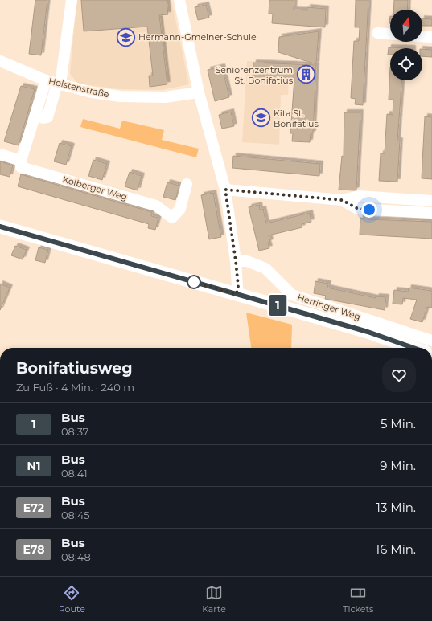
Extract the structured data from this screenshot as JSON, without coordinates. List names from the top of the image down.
{
  "streets": {
    "main road": ["Herringer Weg"],
    "street": ["Holstenstraße", "Kolberger Weg"]
  },
  "places": {
    "school or university": ["Hermann-Gmeiner-Schule", "Kita St. Bonifatius"],
    "building": ["Seniorenzentrum St. Bonifatius"]
  },
  "lines": ["bus line 1"],
  "north": "top",
  "page": {
    "on_map": "1",
    "heading": ["Bonifatiusweg", "Zu Fuß · 4 Min. · 240 m"],
    "list": [
      {
        "mark": "1",
        "name": "Bus",
        "note": "08:37",
        "value": "5 Min."
      },
      {
        "mark": "N1",
        "name": "Bus",
        "note": "08:41",
        "value": "9 Min."
      },
      {
        "mark": "E72",
        "name": "Bus",
        "note": "08:45",
        "value": "13 Min."
      },
      {
        "mark": "E78",
        "name": "Bus",
        "note": "08:48",
        "value": "16 Min."
      }
    ],
    "tabs": ["Route", "Karte", "Tickets"]
  }
}
